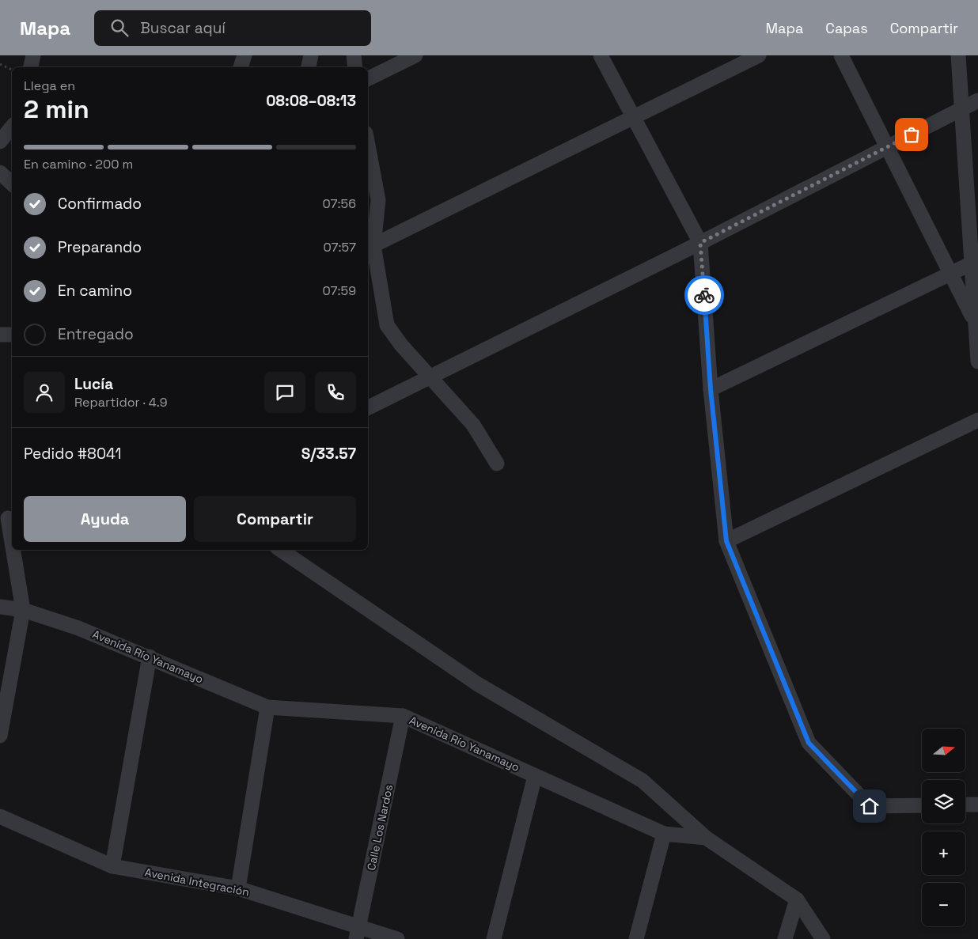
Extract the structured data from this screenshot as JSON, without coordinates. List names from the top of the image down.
{
  "streets": {
    "street": ["Avenida Río Yanamayo", "Calle Los Nardos", "Avenida Integración"]
  },
  "crossings": [
    ["Avenida Río Yanamayo", "Calle Los Nardos"],
    ["Calle Los Nardos", "Avenida Integración"]
  ],
  "north": "right",
  "page": {
    "header": "Mapa",
    "search": "Buscar aquí",
    "nav": ["Mapa", "Capas", "Compartir"],
    "heading": ["2 min", "Llega en", "08:08–08:13"],
    "panel": [
      "Lucía",
      "Repartidor · 4.9",
      "Pedido #8041",
      "S/33.57"
    ],
    "bar": "En camino · 200 m",
    "list": [
      ["Confirmado", "07:56"],
      ["Preparando", "07:57"],
      ["En camino", "07:59"],
      "Entregado"
    ],
    "buttons": ["Ayuda", "Compartir"],
    "map_buttons": ["+", "−"]
  }
}
